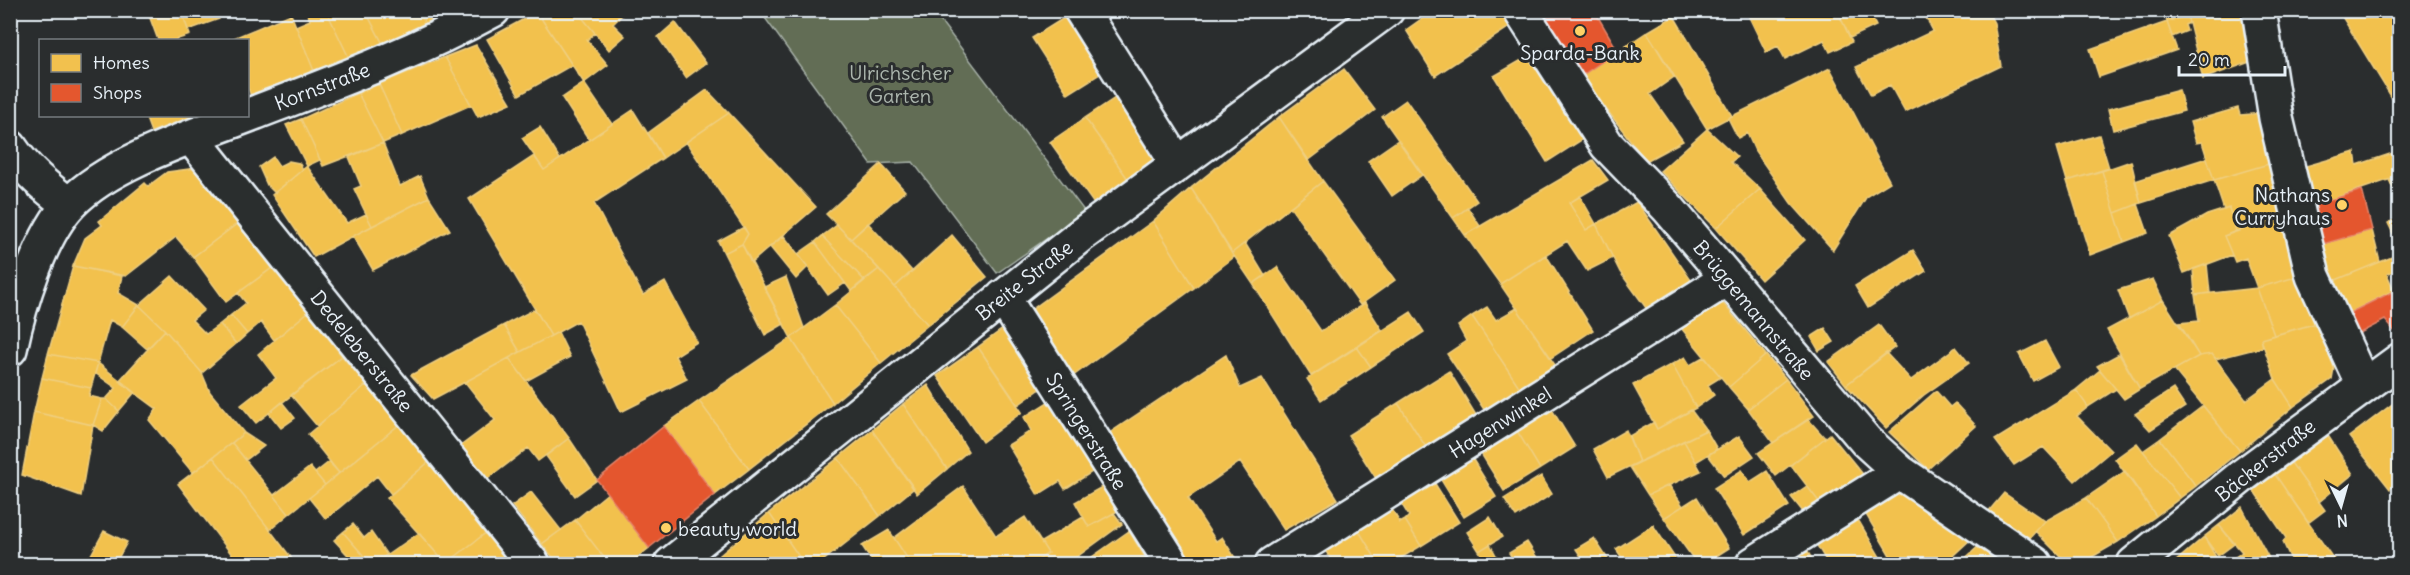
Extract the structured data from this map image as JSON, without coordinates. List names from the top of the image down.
{
  "streets": {
    "street": [
      "Kornstraße",
      "Breite Straße",
      "Brüggemannstraße",
      "Dedeleberstraße",
      "Hagenwinkel",
      "Springerstraße",
      "Bäckerstraße"
    ]
  },
  "crossings": [
    ["Kornstraße", "Dedeleberstraße"],
    ["Breite Straße", "Springerstraße"],
    ["Brüggemannstraße", "Hagenwinkel"]
  ],
  "parks": ["Ulrichscher Garten"],
  "places": ["Sparda-Bank", "Nathans Curryhaus", "beauty world"],
  "legend": ["Homes", "Shops"],
  "scale_bar": "20 m",
  "north": "bottom"
}
